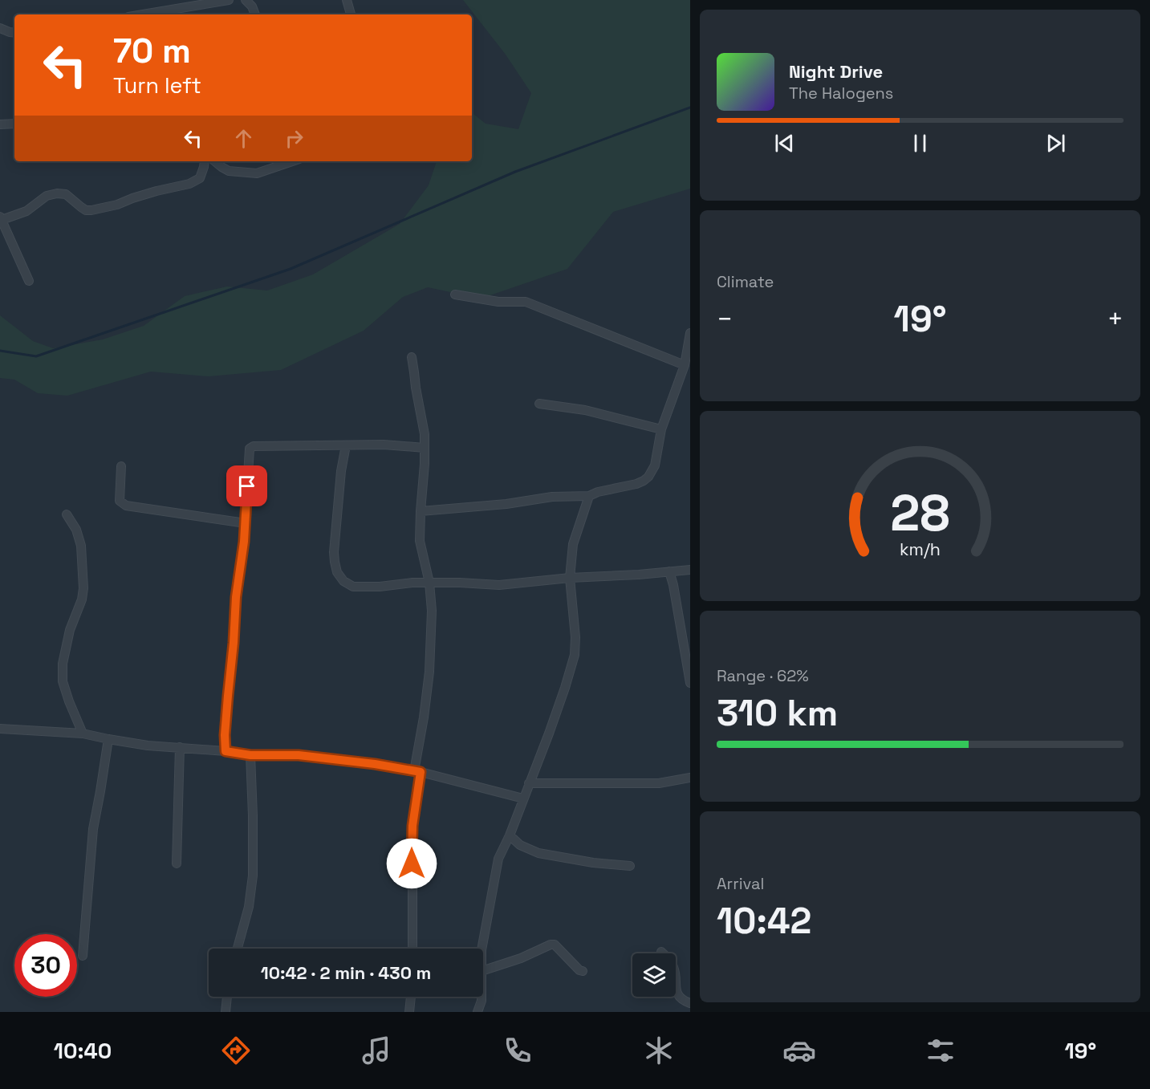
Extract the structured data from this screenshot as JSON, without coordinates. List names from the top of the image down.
{
  "page": {
    "turn": ["70 m", "Turn left"],
    "song": ["Night Drive", "The Halogens"],
    "tile": [
      "Climate",
      ["Range · 62%", "310 km"],
      ["Arrival", "10:42"]
    ],
    "heat": ["−", "19°", "+"],
    "limit": "30",
    "trip": "10:42 · 2 min · 430 m",
    "tabs": ["10:40", "19°"],
    "gauge": ["28", "km/h"]
  }
}
